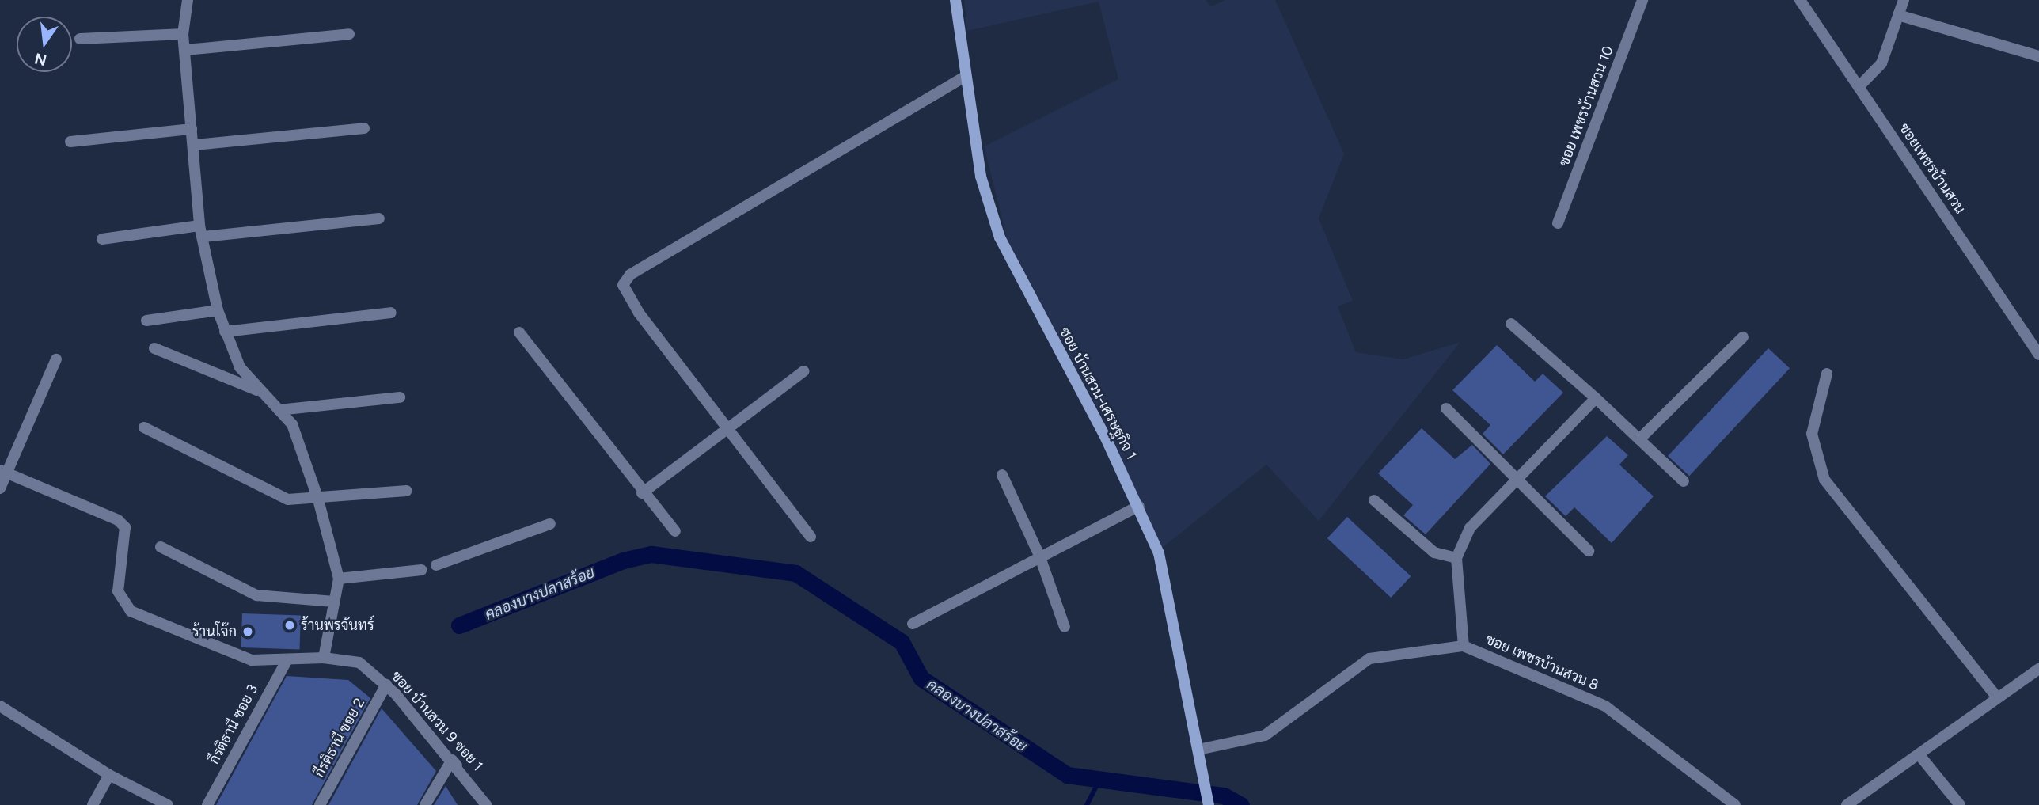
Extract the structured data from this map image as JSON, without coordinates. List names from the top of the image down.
{
  "streets": {
    "street": [
      "ซอย เพชรบ้านสวน 10",
      "ซอยเพชรบ้านสวน",
      "ซอย บ้านสวน-เศรษฐกิจ 1",
      "ซอย เพชรบ้านสวน 8",
      "ซอย บ้านสวน 9 ซอย 1",
      "กีรติธานี ซอย 3",
      "กีรติธานี ซอย 2"
    ]
  },
  "crossings": [
    ["ซอย บ้านสวน-เศรษฐกิจ 1", "ซอย เพชรบ้านสวน 8"],
    ["ซอย บ้านสวน 9 ซอย 1", "กีรติธานี ซอย 3"],
    ["ซอย บ้านสวน 9 ซอย 1", "กีรติธานี ซอย 2"]
  ],
  "water": ["คลองบางปลาสร้อย"],
  "places": ["ร้านพรจันทร์", "ร้านโจ๊ก"],
  "north": "bottom"
}
